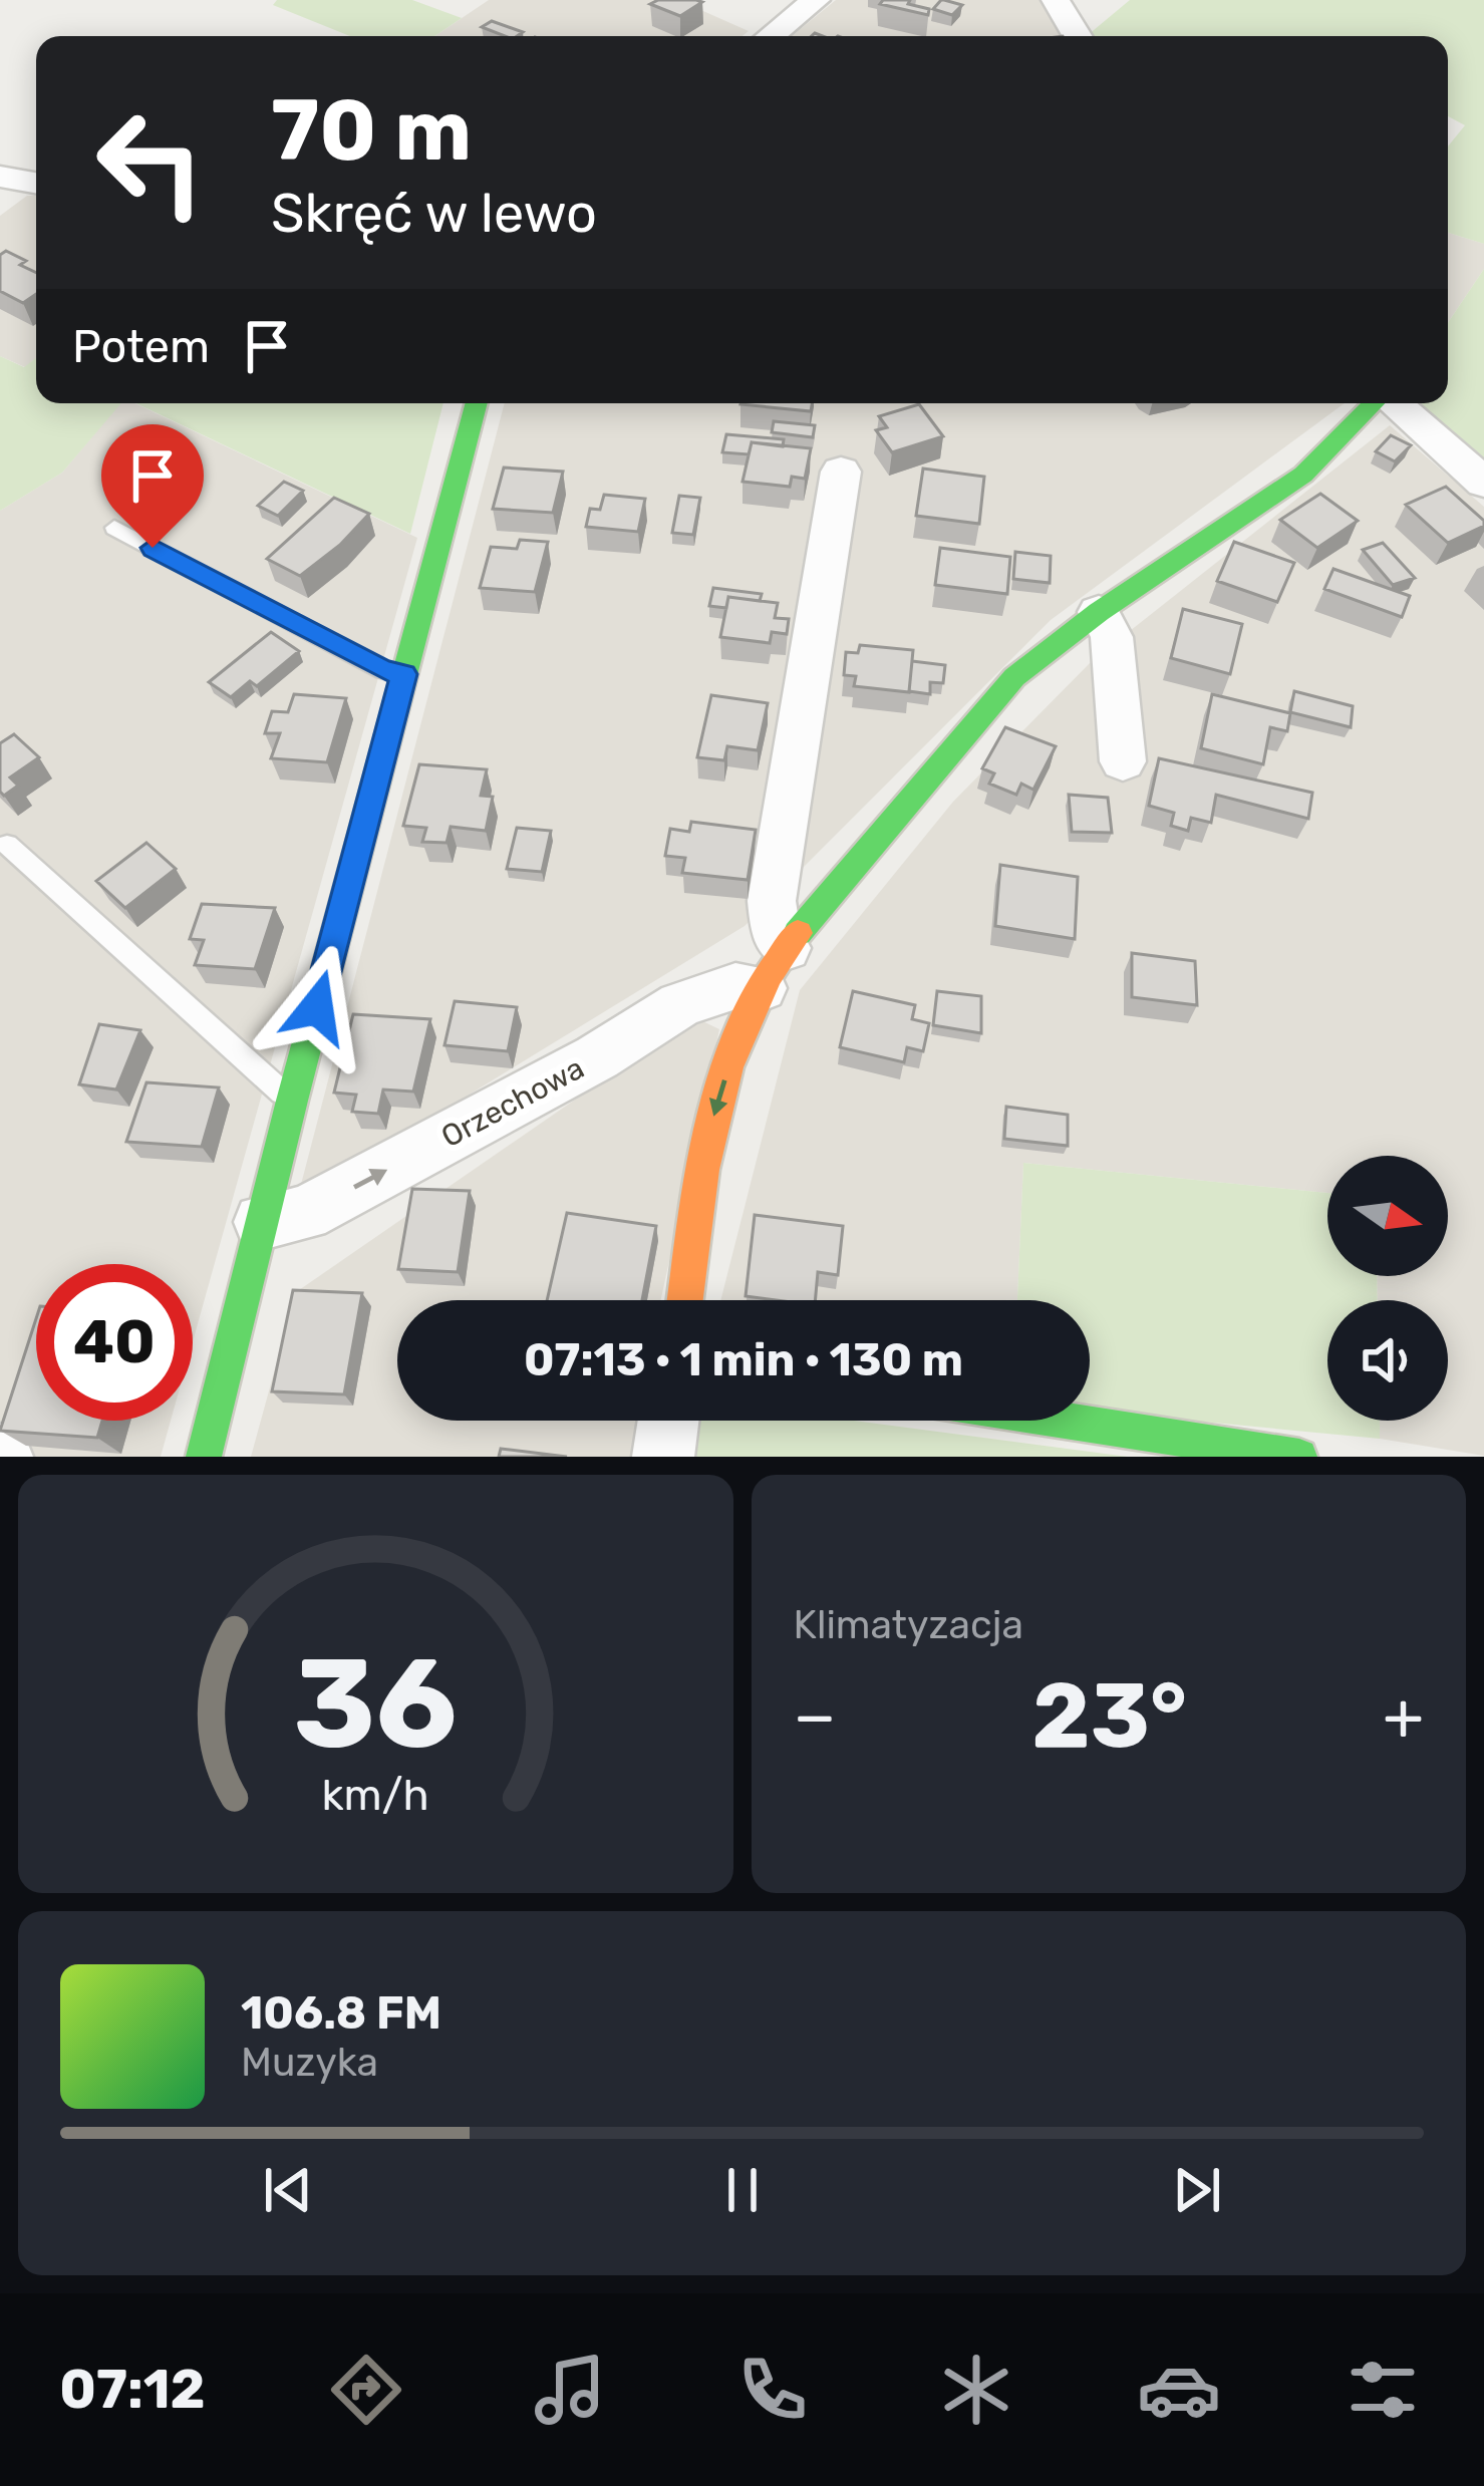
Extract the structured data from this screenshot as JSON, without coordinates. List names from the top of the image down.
{
  "streets": {
    "street": ["Orzechowa"]
  },
  "one_way": ["Orzechowa"],
  "north": "right",
  "page": {
    "turn": ["70 m", "Skręć w lewo"],
    "then": "Potem",
    "limit": "40",
    "trip": "07:13 · 1 min · 130 m",
    "tile": "Klimatyzacja",
    "heat": ["−", "23°", "+"],
    "song": ["106.8 FM", "Muzyka"],
    "tabs": "07:12",
    "gauge": ["36", "km/h"]
  }
}
